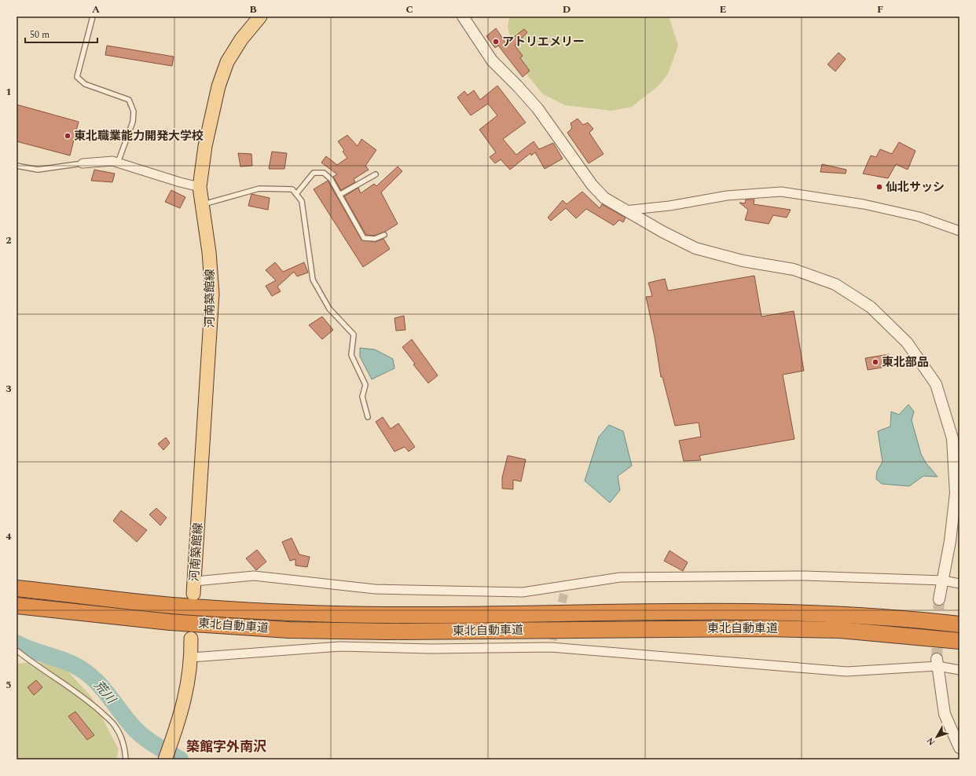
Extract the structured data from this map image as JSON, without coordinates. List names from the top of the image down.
{
  "streets": {
    "highway": ["東北自動車道"],
    "main road": ["河南築館線"]
  },
  "districts": ["築館字外南沢"],
  "water": ["荒川"],
  "places": [
    "アトリエメリー",
    "東北職業能力開発大学校",
    "仙北サッシ",
    "東北部品"
  ],
  "scale_bar": "50 m",
  "north": "bottom left",
  "grid": {
    "columns": [
      "A",
      "B",
      "C",
      "D",
      "E",
      "F"
    ],
    "rows": [
      "1",
      "2",
      "3",
      "4",
      "5"
    ]
  }
}
